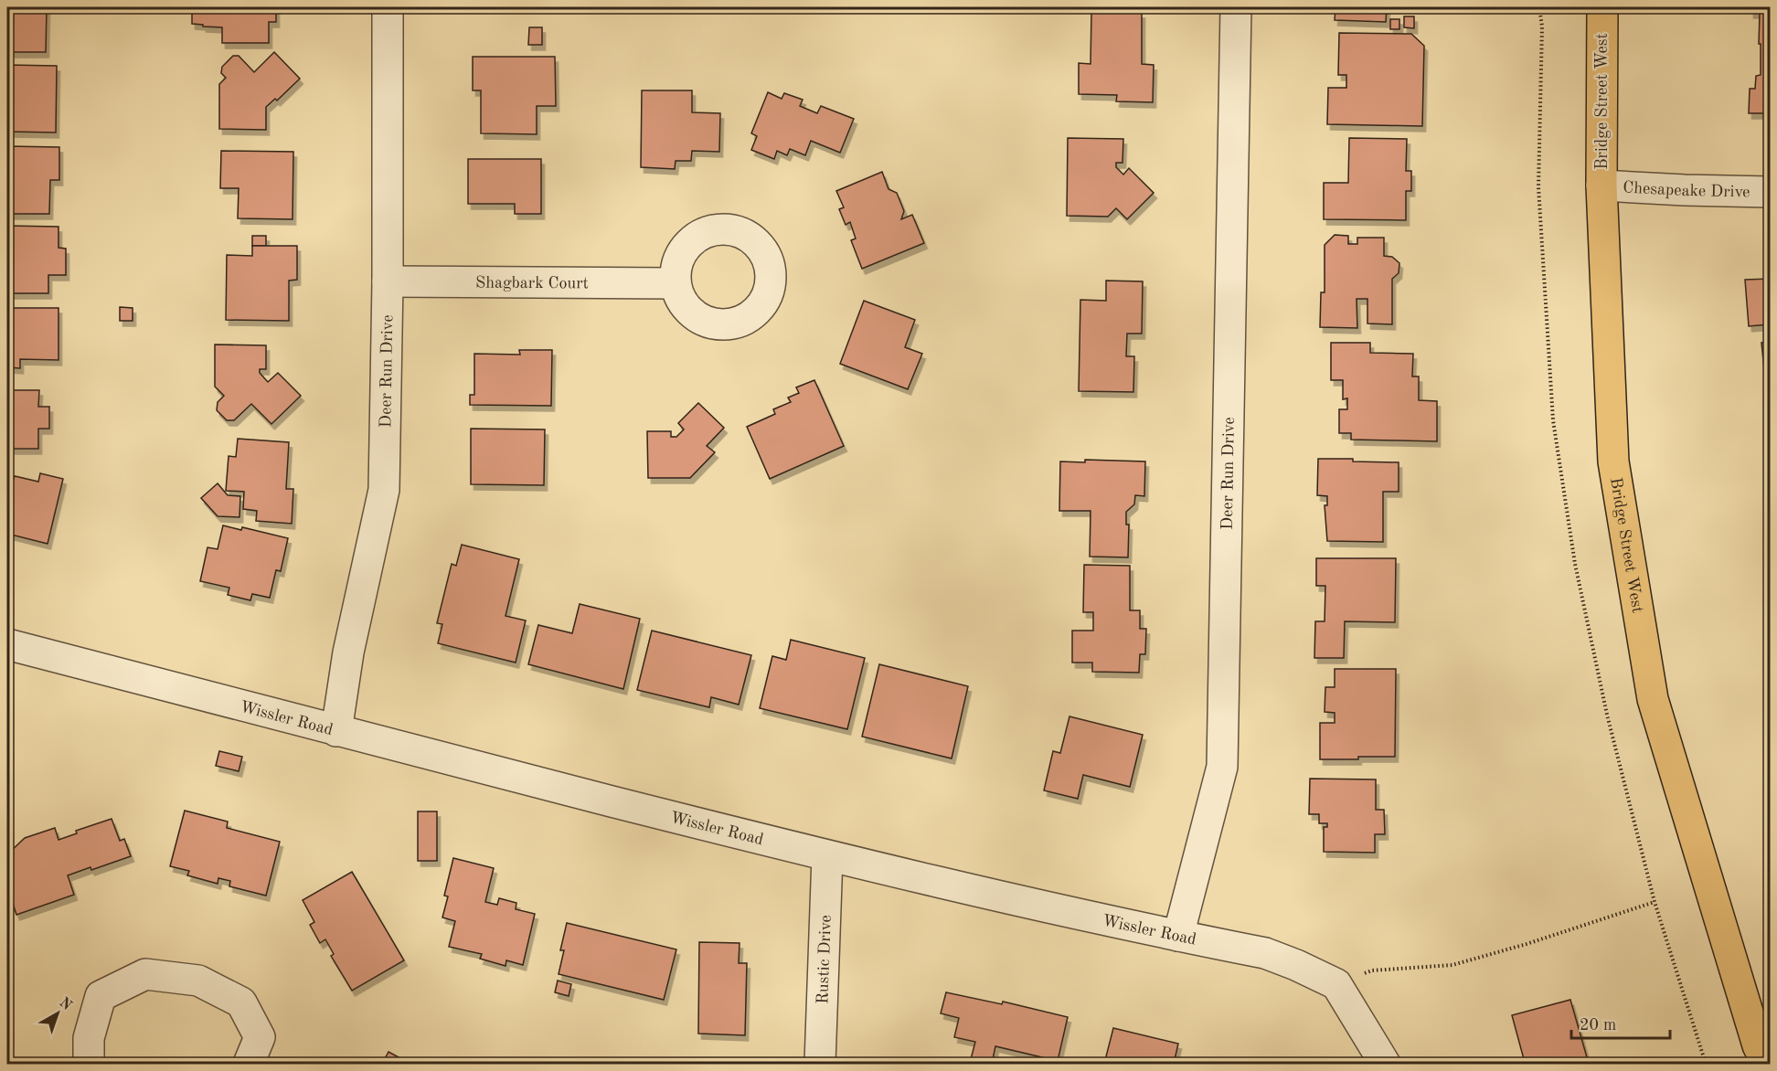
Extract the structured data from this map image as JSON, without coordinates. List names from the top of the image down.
{
  "streets": {
    "main road": ["Bridge Street West"],
    "street": [
      "Chesapeake Drive",
      "Shagbark Court",
      "Deer Run Drive",
      "Wissler Road",
      "Rustic Drive"
    ]
  },
  "crossings": [
    ["Bridge Street West", "Chesapeake Drive"],
    ["Shagbark Court", "Deer Run Drive"],
    ["Deer Run Drive", "Wissler Road"],
    ["Wissler Road", "Rustic Drive"]
  ],
  "scale_bar": "20 m",
  "north": "top right"
}
